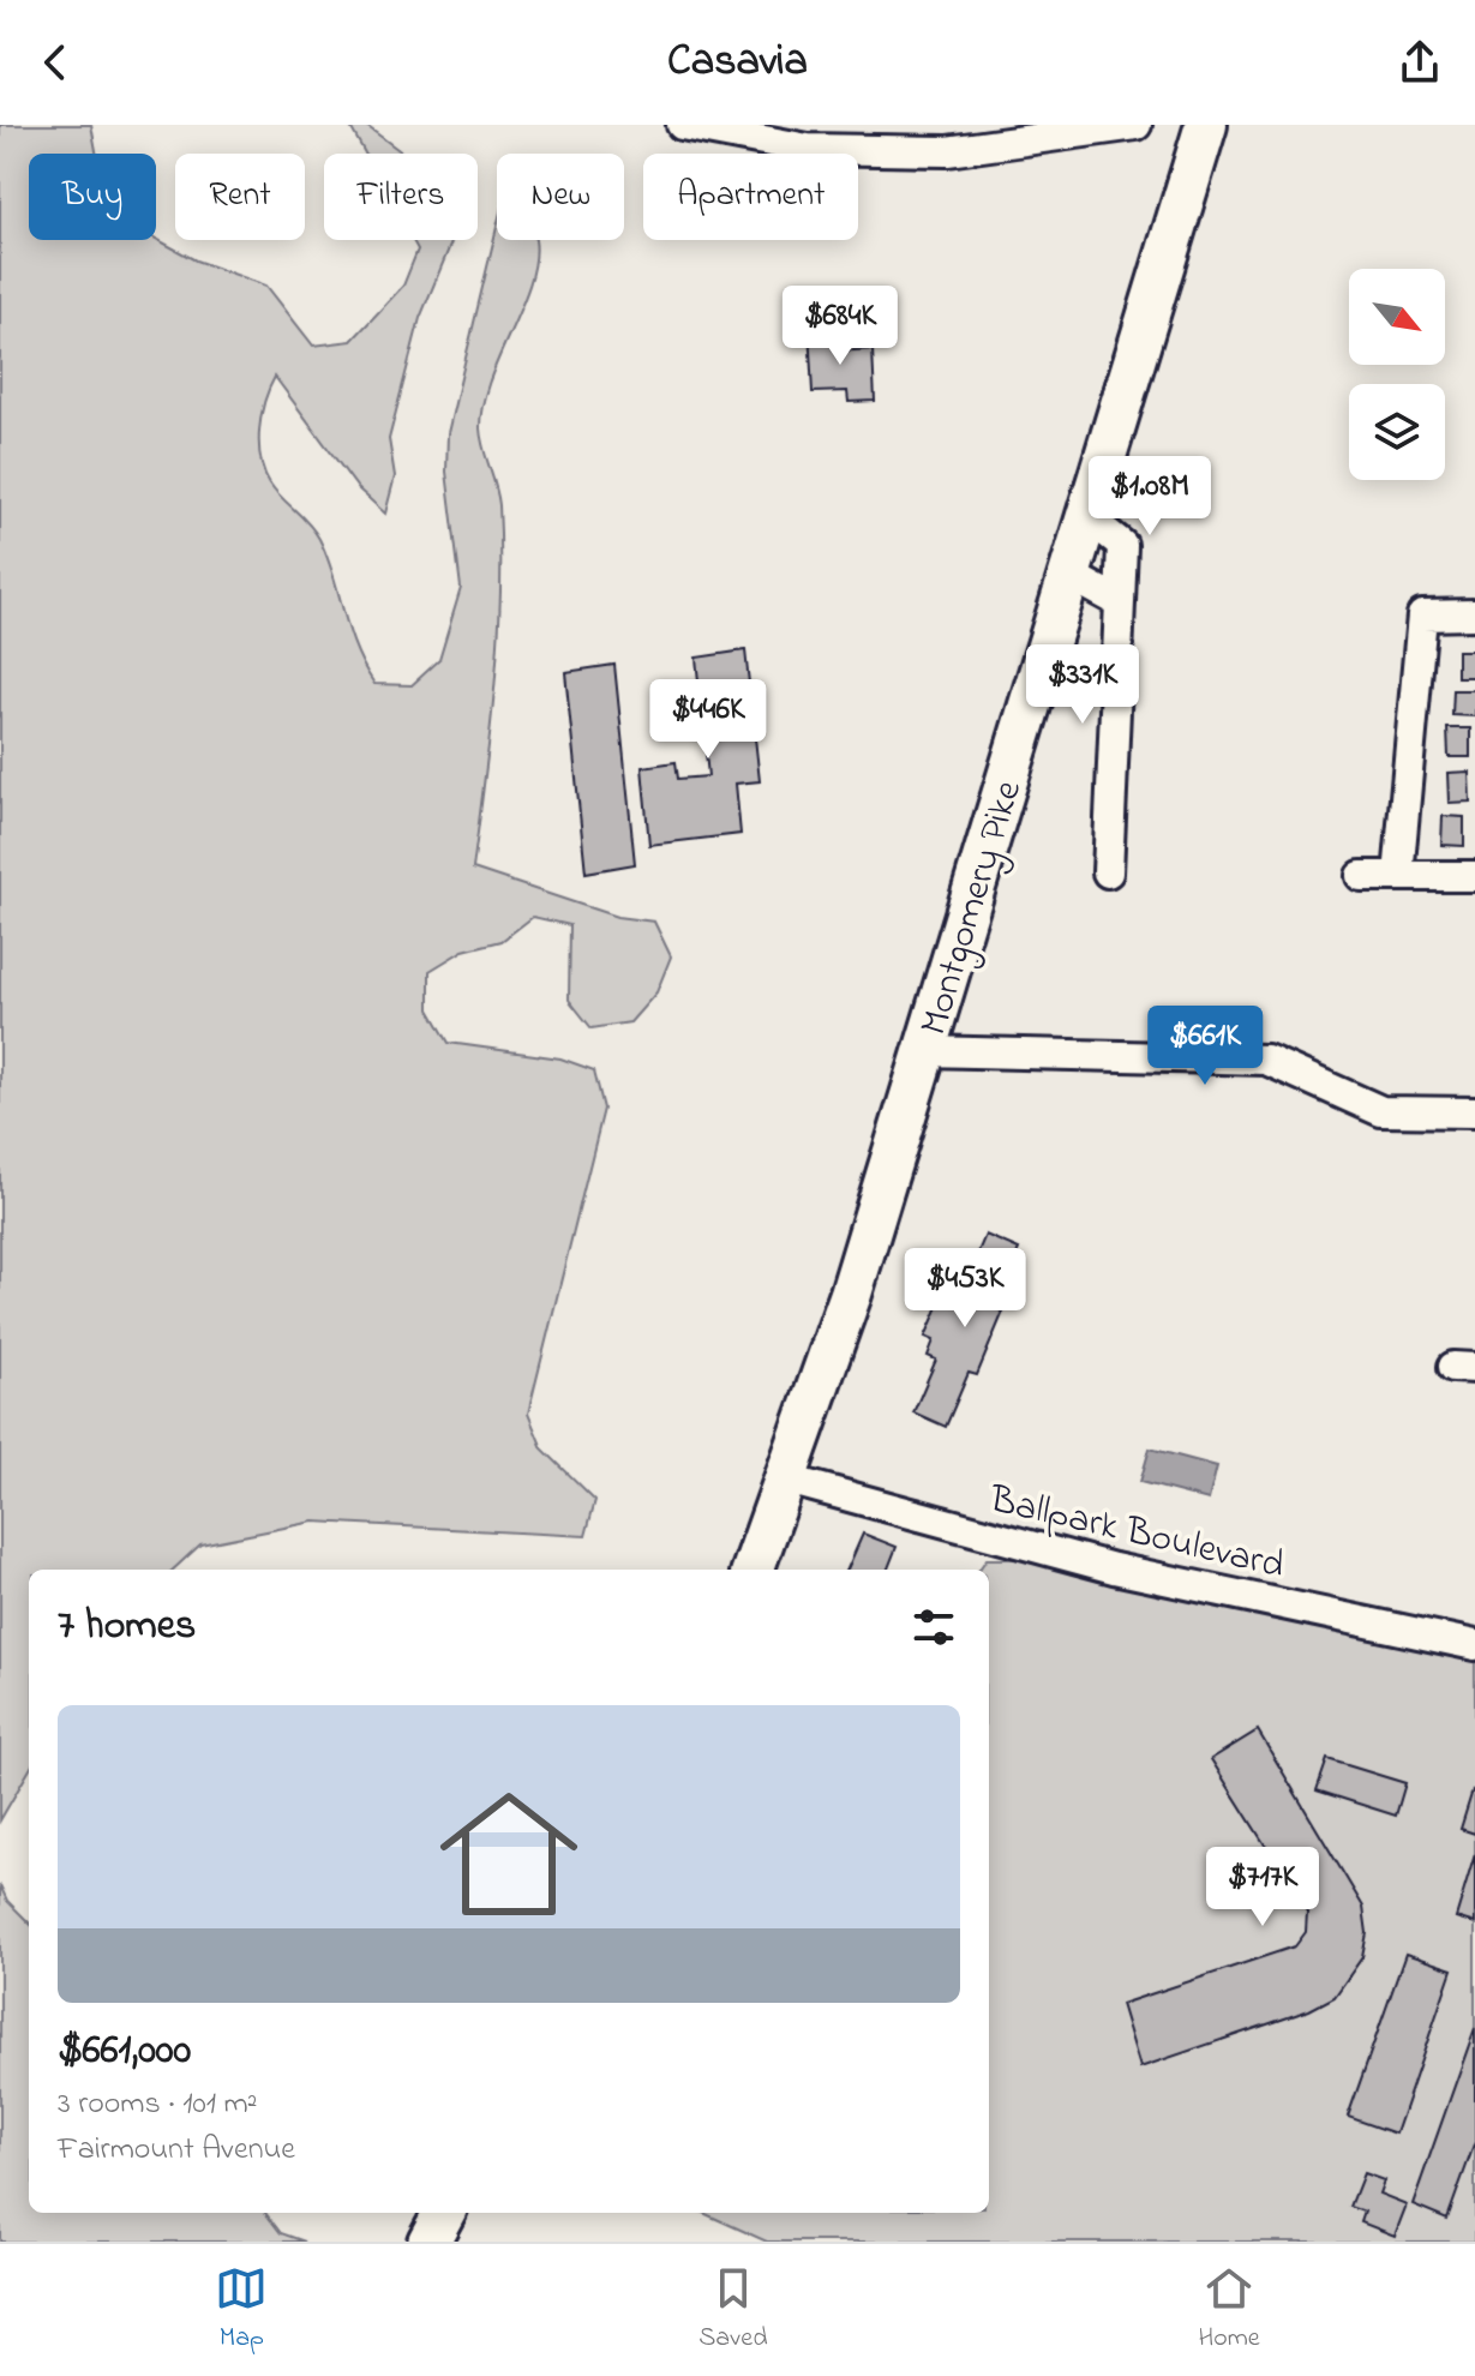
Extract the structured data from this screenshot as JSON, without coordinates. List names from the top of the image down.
{
  "streets": {
    "highway": ["Montgomery Pike"],
    "street": ["Ballpark Boulevard"]
  },
  "crossings": [
    ["Montgomery Pike", "Ballpark Boulevard"]
  ],
  "north": "bottom right",
  "page": {
    "header": "Casavia",
    "chip": [
      "Buy",
      "Rent",
      "Filters",
      "New",
      "Apartment"
    ],
    "price": [
      "$684K",
      "$1.08M",
      "$331K",
      "$446K",
      "$661K",
      "$453K",
      "$717K"
    ],
    "heading": "7 homes",
    "list": [
      {
        "name": "$661,000",
        "note": "3 rooms · 101 m² · Fairmount Avenue"
      }
    ],
    "tabs": ["Map", "Saved", "Home"]
  }
}
